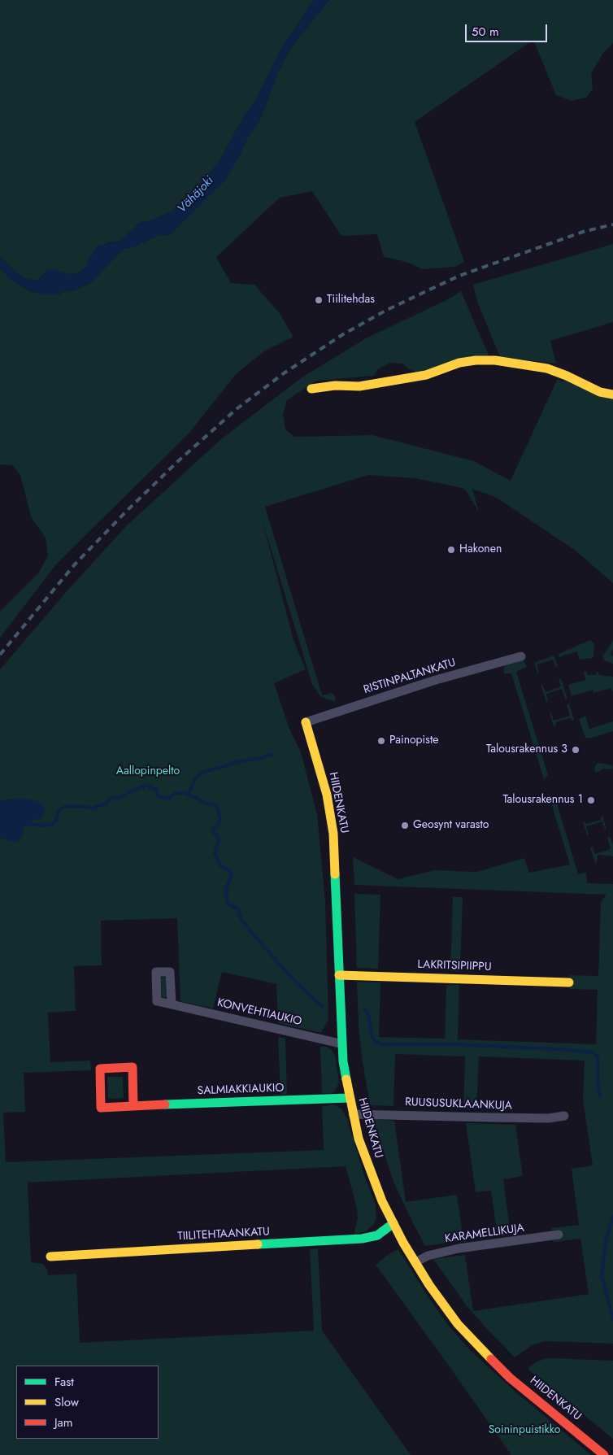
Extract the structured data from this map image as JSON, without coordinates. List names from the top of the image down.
{
  "streets": {
    "street": [
      "RISTINPALTANKATU",
      "HIIDENKATU",
      "LAKRITSIPIIPPU",
      "KONVEHTIAUKIO",
      "SALMIAKKIAUKIO",
      "RUUSUSUKLAANKUJA",
      "KARAMELLIKUJA",
      "TIILITEHTAANKATU"
    ]
  },
  "crossings": [
    ["RISTINPALTANKATU", "HIIDENKATU"],
    ["HIIDENKATU", "LAKRITSIPIIPPU"],
    ["HIIDENKATU", "KONVEHTIAUKIO"],
    ["HIIDENKATU", "SALMIAKKIAUKIO"],
    ["HIIDENKATU", "RUUSUSUKLAANKUJA"],
    ["HIIDENKATU", "KARAMELLIKUJA"],
    ["HIIDENKATU", "TIILITEHTAANKATU"]
  ],
  "water": ["Vähäjoki"],
  "parks": ["Aallopinpelto", "Soininpuistikko"],
  "places": [
    "Tiilitehdas",
    "Hakonen",
    "Painopiste",
    "Talousrakennus 3",
    "Talousrakennus 1",
    "Geosynt varasto"
  ],
  "legend": ["Fast", "Slow", "Jam"],
  "scale_bar": "50 m"
}
